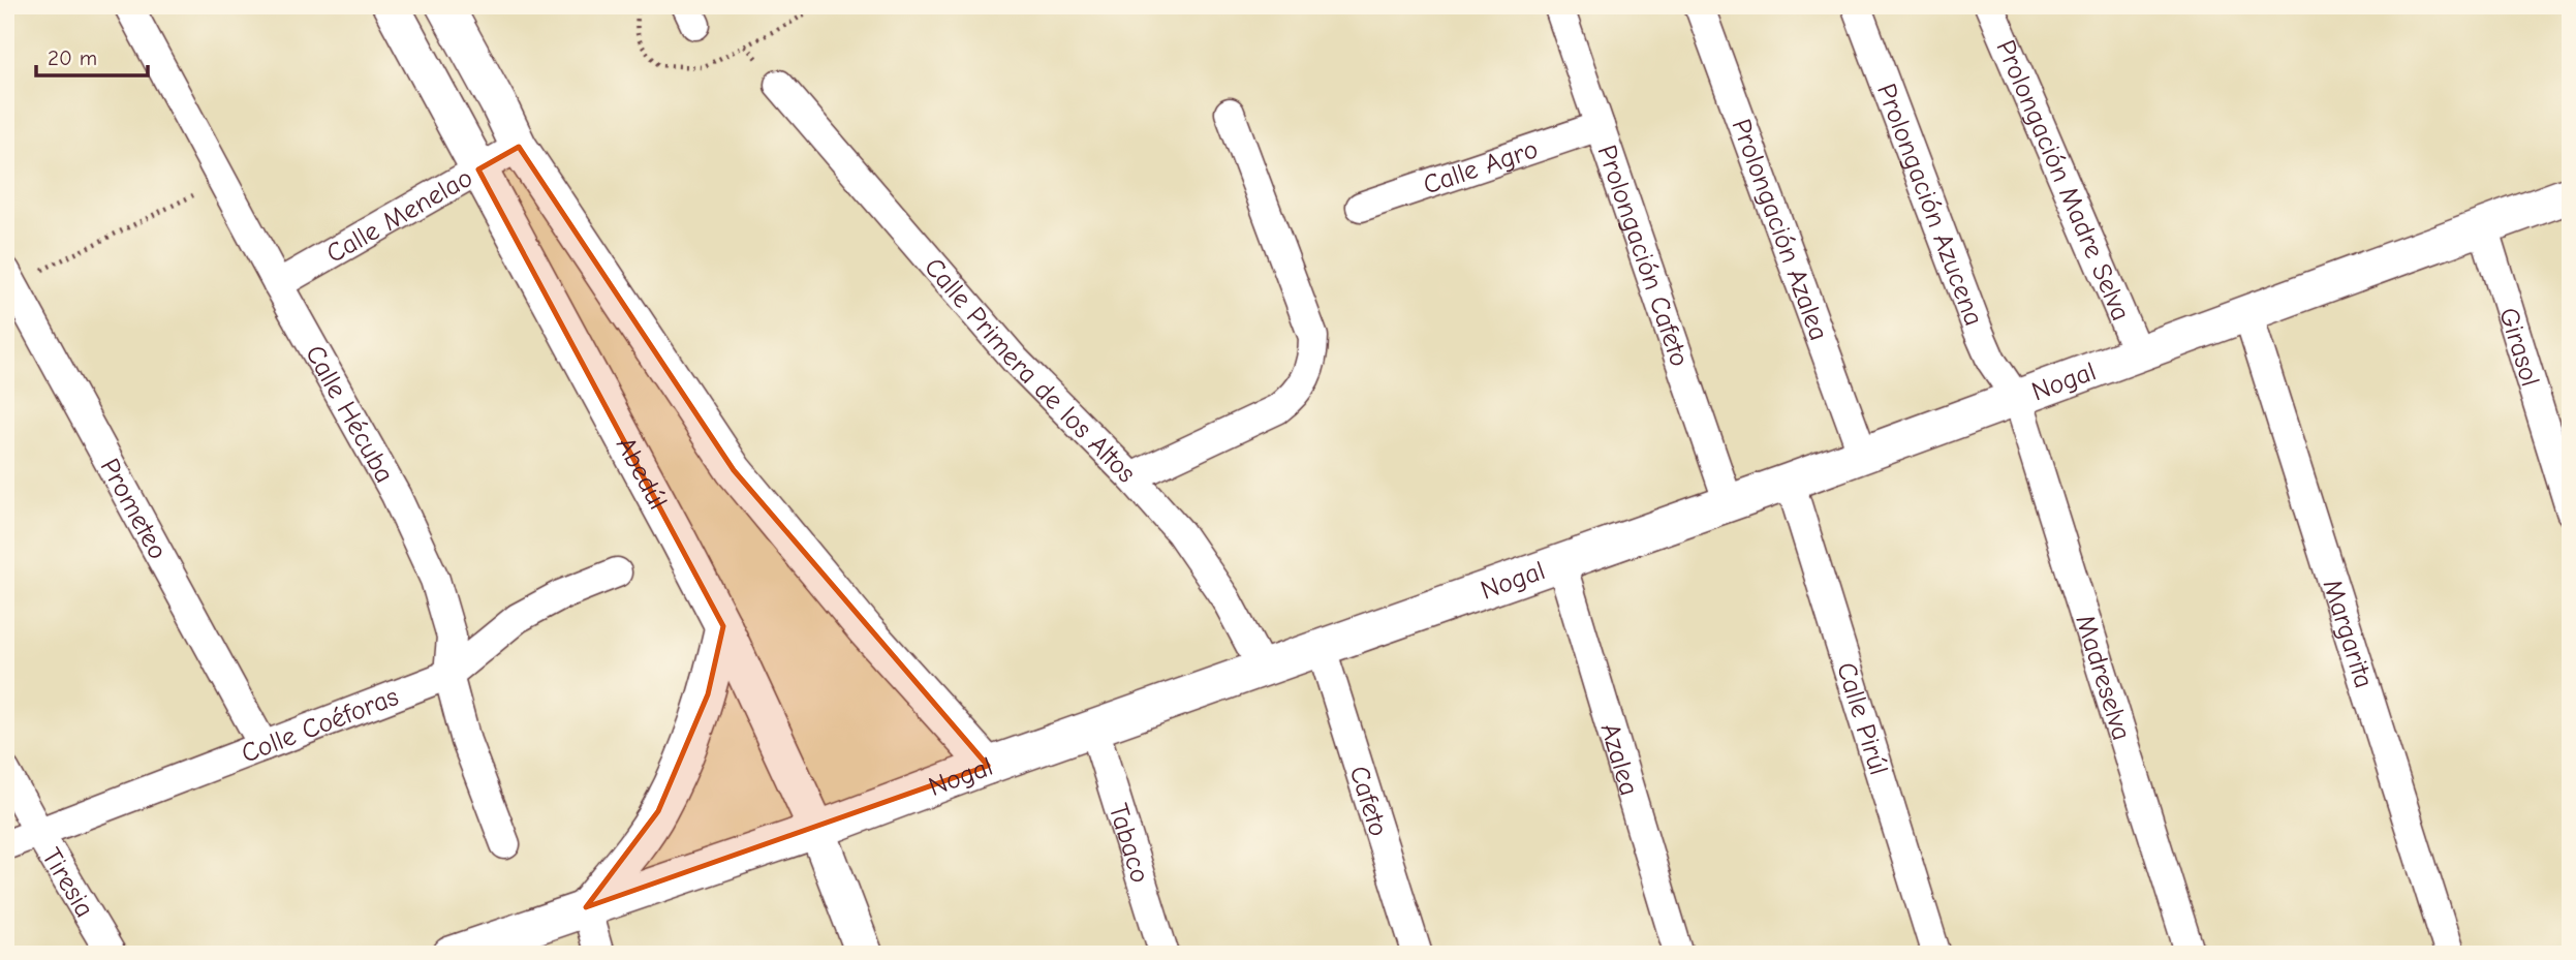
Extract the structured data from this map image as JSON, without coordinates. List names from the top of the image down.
{
  "streets": {
    "street": [
      "Calle Agro",
      "Prolongación Madre Selva",
      "Prolongación Azucena",
      "Calle Menelao",
      "Prolongación Azalea",
      "Prolongación Cafeto",
      "Girasol",
      "Calle Primera de los Altos",
      "Nogal",
      "Calle Hécuba",
      "Abedúl",
      "Prometeo",
      "Margarita",
      "Madreselva",
      "Calle Pirúl",
      "Colle Coéforas",
      "Azalea",
      "Cafeto",
      "Tabaco",
      "Tiresia"
    ]
  },
  "crossings": [
    ["Calle Agro", "Prolongación Cafeto"],
    ["Prolongación Madre Selva", "Nogal"],
    ["Prolongación Azucena", "Nogal"],
    ["Prolongación Azucena", "Madreselva"],
    ["Calle Menelao", "Calle Hécuba"],
    ["Calle Menelao", "Abedúl"],
    ["Prolongación Azalea", "Nogal"],
    ["Prolongación Cafeto", "Nogal"],
    ["Girasol", "Nogal"],
    ["Calle Primera de los Altos", "Nogal"],
    ["Nogal", "Abedúl"],
    ["Nogal", "Margarita"],
    ["Nogal", "Madreselva"],
    ["Nogal", "Calle Pirúl"],
    ["Nogal", "Azalea"],
    ["Nogal", "Cafeto"],
    ["Nogal", "Tabaco"],
    ["Calle Hécuba", "Colle Coéforas"],
    ["Prometeo", "Colle Coéforas"],
    ["Colle Coéforas", "Tiresia"]
  ],
  "scale_bar": "20 m"
}
